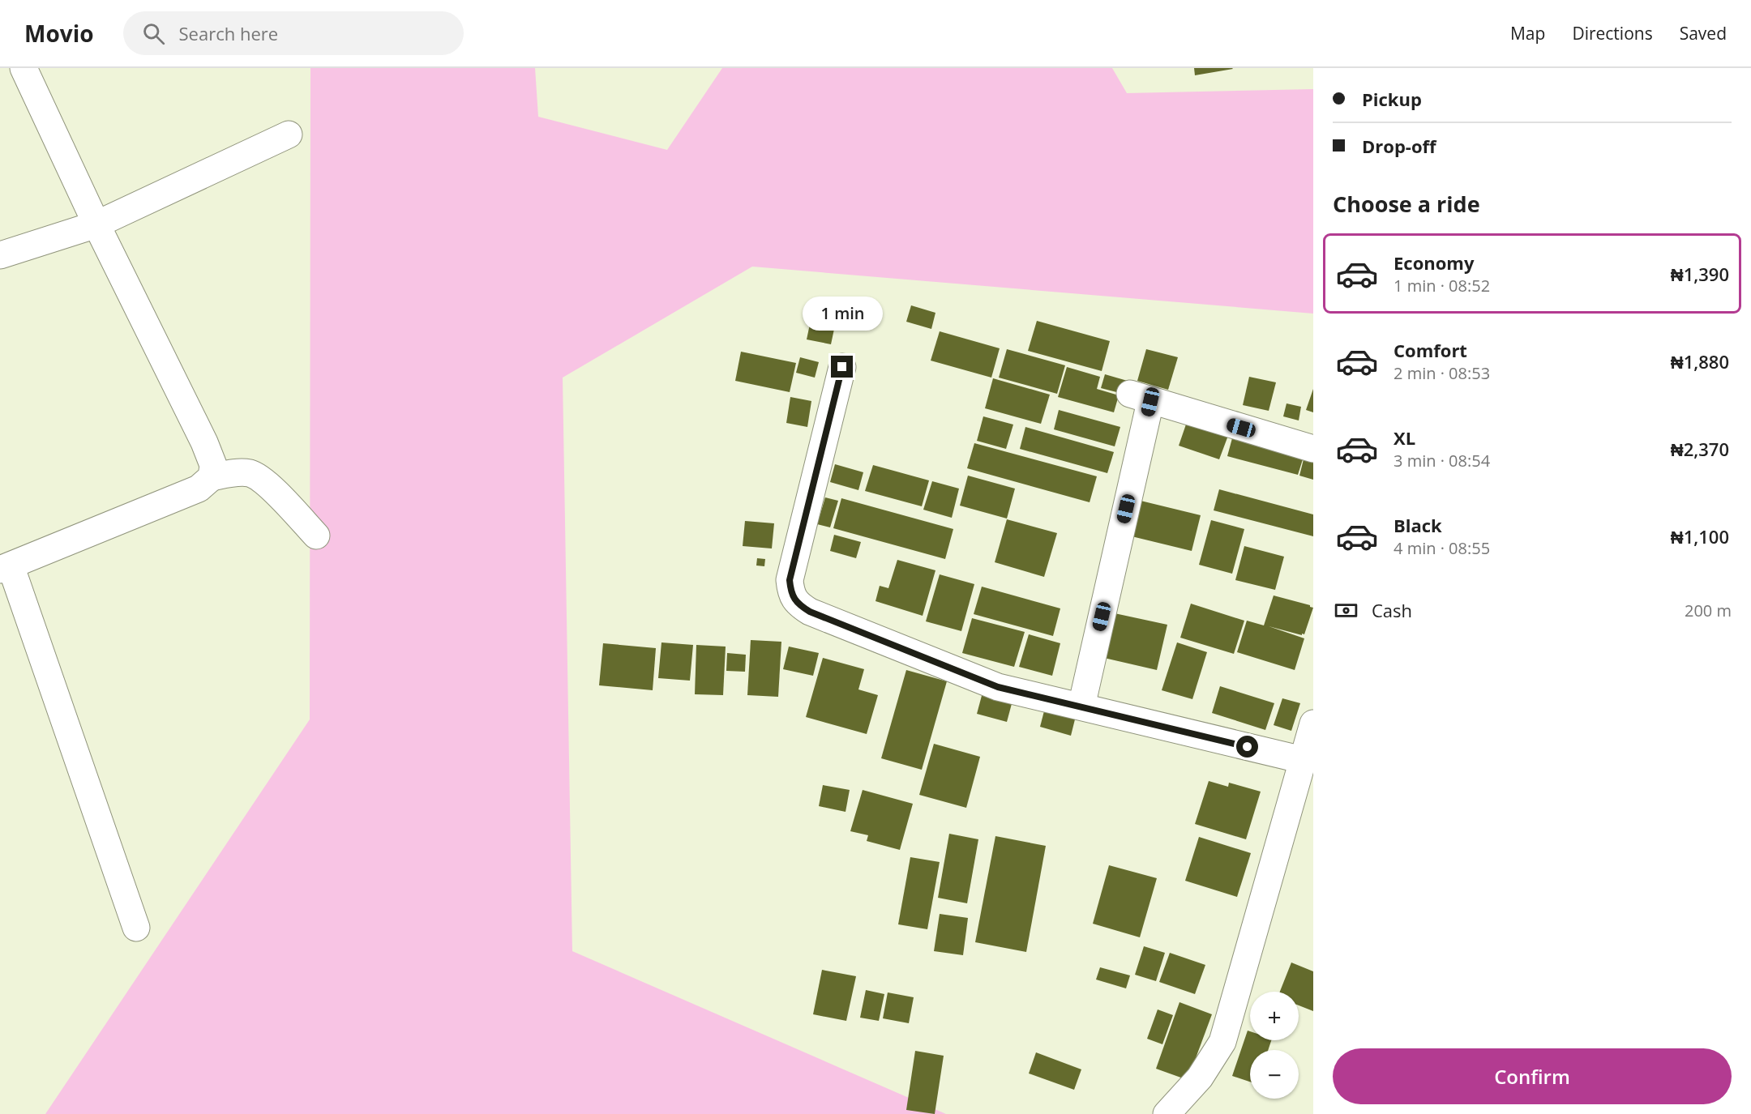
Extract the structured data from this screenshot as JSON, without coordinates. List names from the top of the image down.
{
  "page": {
    "header": "Movio",
    "search": "Search here",
    "nav": ["Map", "Directions", "Saved"],
    "banner": ["Pickup", "Drop-off"],
    "heading": "Choose a ride",
    "list": [
      {
        "name": "Economy",
        "note": "1 min · 08:52",
        "value": "₦1,390"
      },
      {
        "name": "Comfort",
        "note": "2 min · 08:53",
        "value": "₦1,880"
      },
      {
        "name": "XL",
        "note": "3 min · 08:54",
        "value": "₦2,370"
      },
      {
        "name": "Black",
        "note": "4 min · 08:55",
        "value": "₦1,100"
      }
    ],
    "bubble": "1 min",
    "pay": ["Cash", "200 m"],
    "map_buttons": ["+", "−"],
    "buttons": "Confirm"
  }
}
